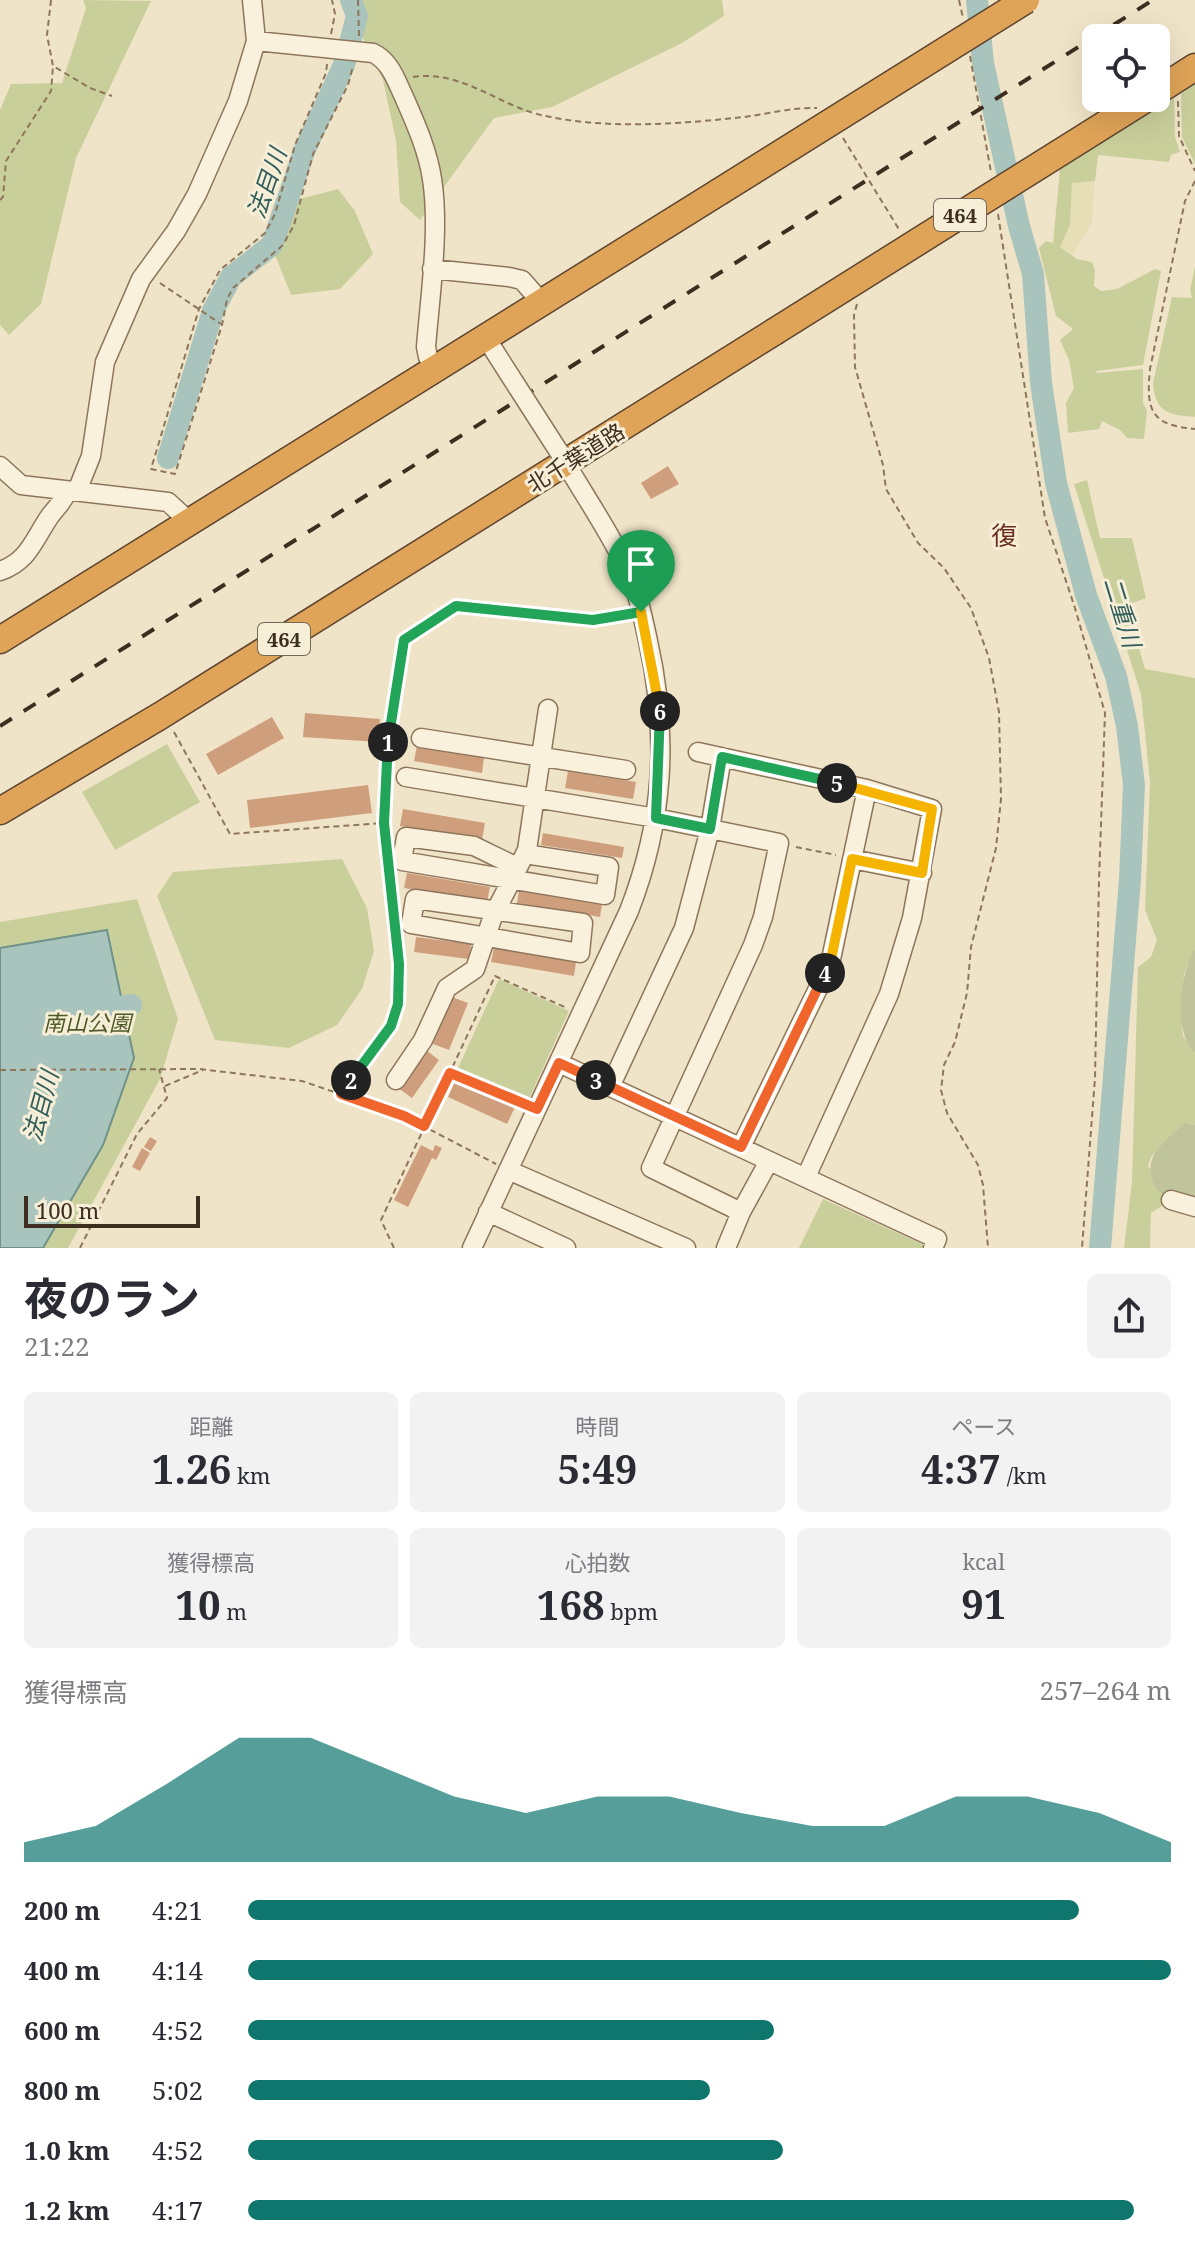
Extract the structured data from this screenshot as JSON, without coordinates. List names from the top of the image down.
{
  "streets": {
    "highway": ["464", "北千葉道路"]
  },
  "districts": ["復"],
  "water": ["法目川", "二重川"],
  "parks": ["南山公園"],
  "scale_bar": "100 m",
  "page": {
    "pins": [
      "6",
      "1",
      "5",
      "4",
      "2",
      "3"
    ],
    "scale": "100 m",
    "heading": ["夜のラン", "21:22"],
    "stats": [
      ["距離", "1.26 km"],
      ["時間", "5:49"],
      ["ペース", "4:37 /km"],
      ["獲得標高", "10 m"],
      ["心拍数", "168 bpm"],
      ["kcal", "91"]
    ],
    "chart": ["獲得標高", "257–264 m"],
    "list": [
      {
        "name": "200 m",
        "note": "4:21"
      },
      {
        "name": "400 m",
        "note": "4:14"
      },
      {
        "name": "600 m",
        "note": "4:52"
      },
      {
        "name": "800 m",
        "note": "5:02"
      },
      {
        "name": "1.0 km",
        "note": "4:52"
      },
      {
        "name": "1.2 km",
        "note": "4:17"
      }
    ]
  }
}
